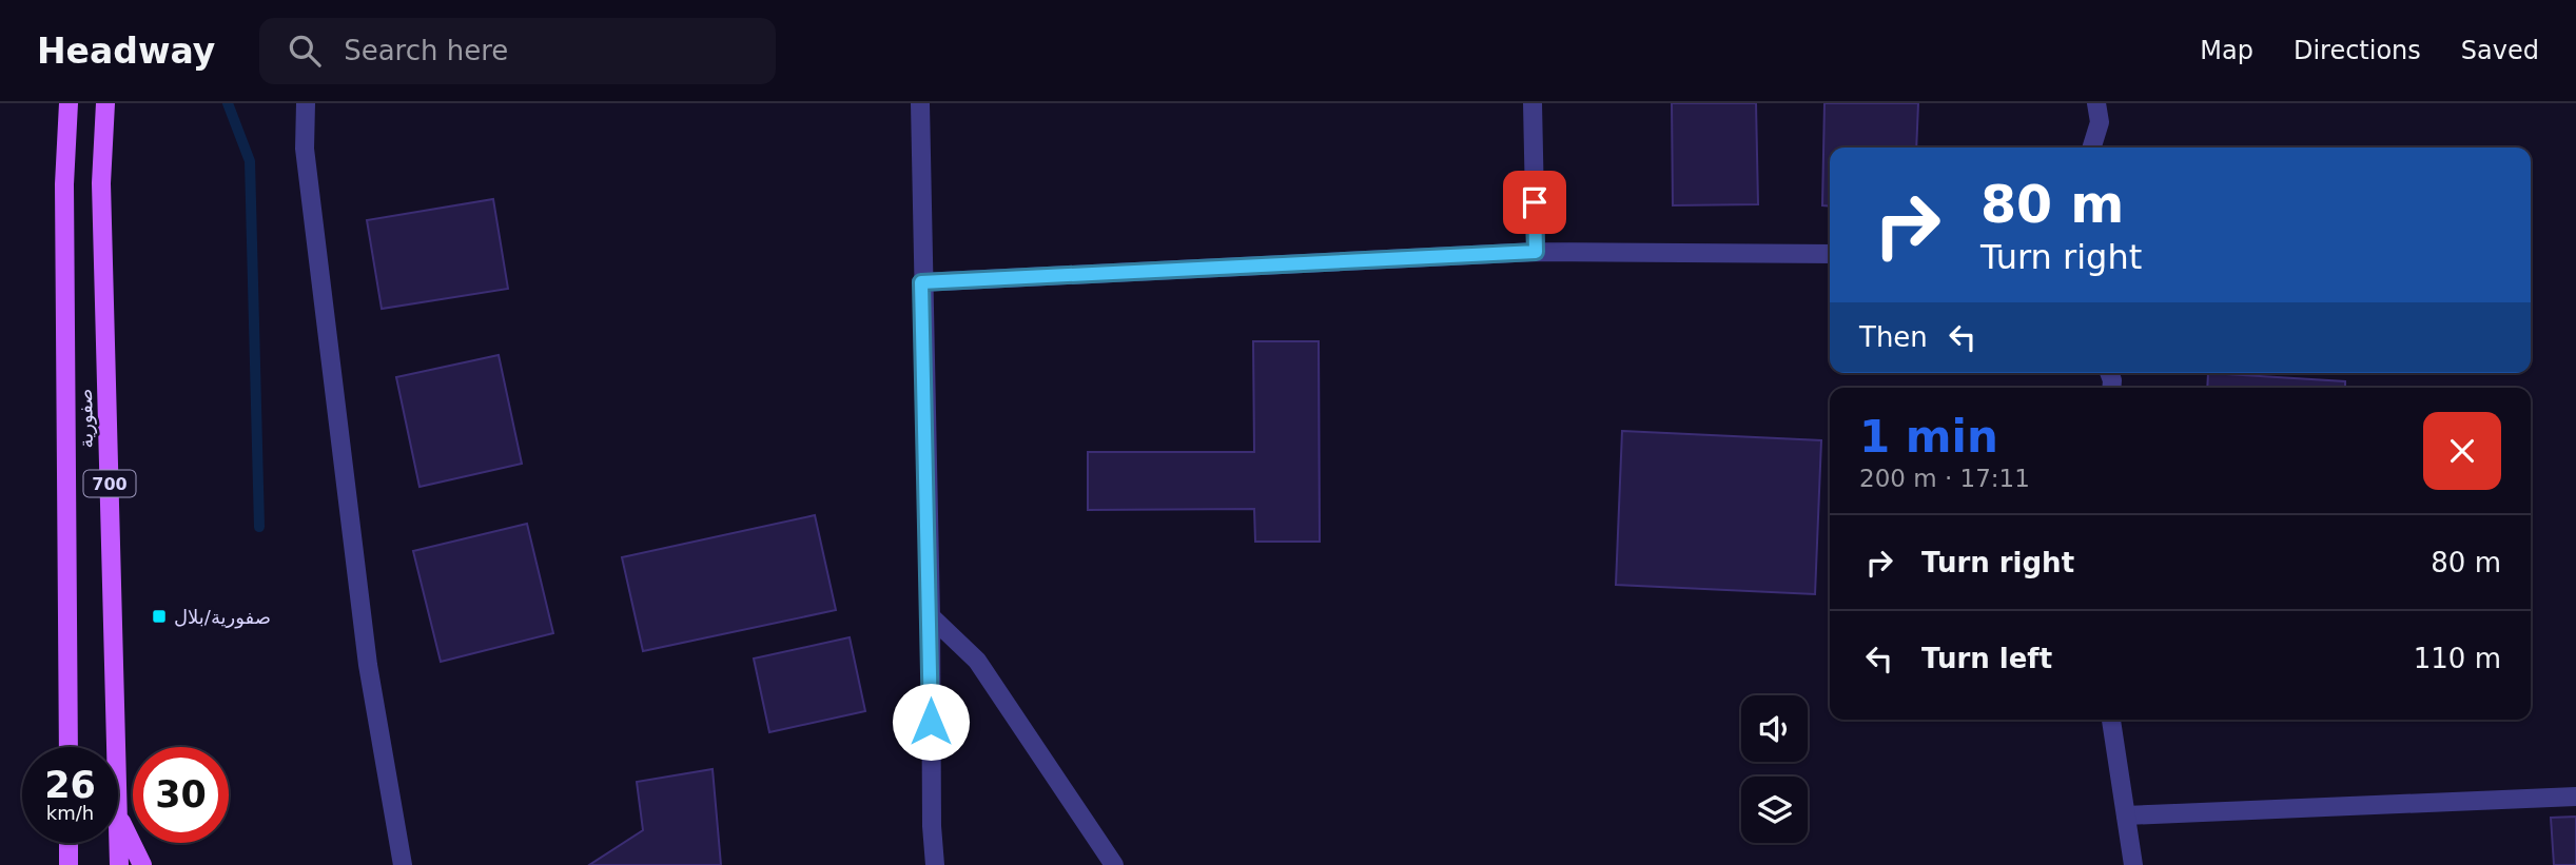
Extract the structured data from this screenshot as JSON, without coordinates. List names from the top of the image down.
{
  "streets": {
    "main road": ["صفورية", "700"]
  },
  "places": {
    "transit": ["صفورية/بلال"]
  },
  "page": {
    "header": "Headway",
    "search": "Search here",
    "nav": ["Map", "Directions", "Saved"],
    "turn": ["80 m", "Turn right"],
    "then": "Then",
    "heading": ["1 min", "200 m · 17:11"],
    "list": [
      {
        "name": "Turn right",
        "value": "80 m"
      },
      {
        "name": "Turn left",
        "value": "110 m"
      }
    ],
    "speed": "26 km/h",
    "limit": "30"
  }
}
